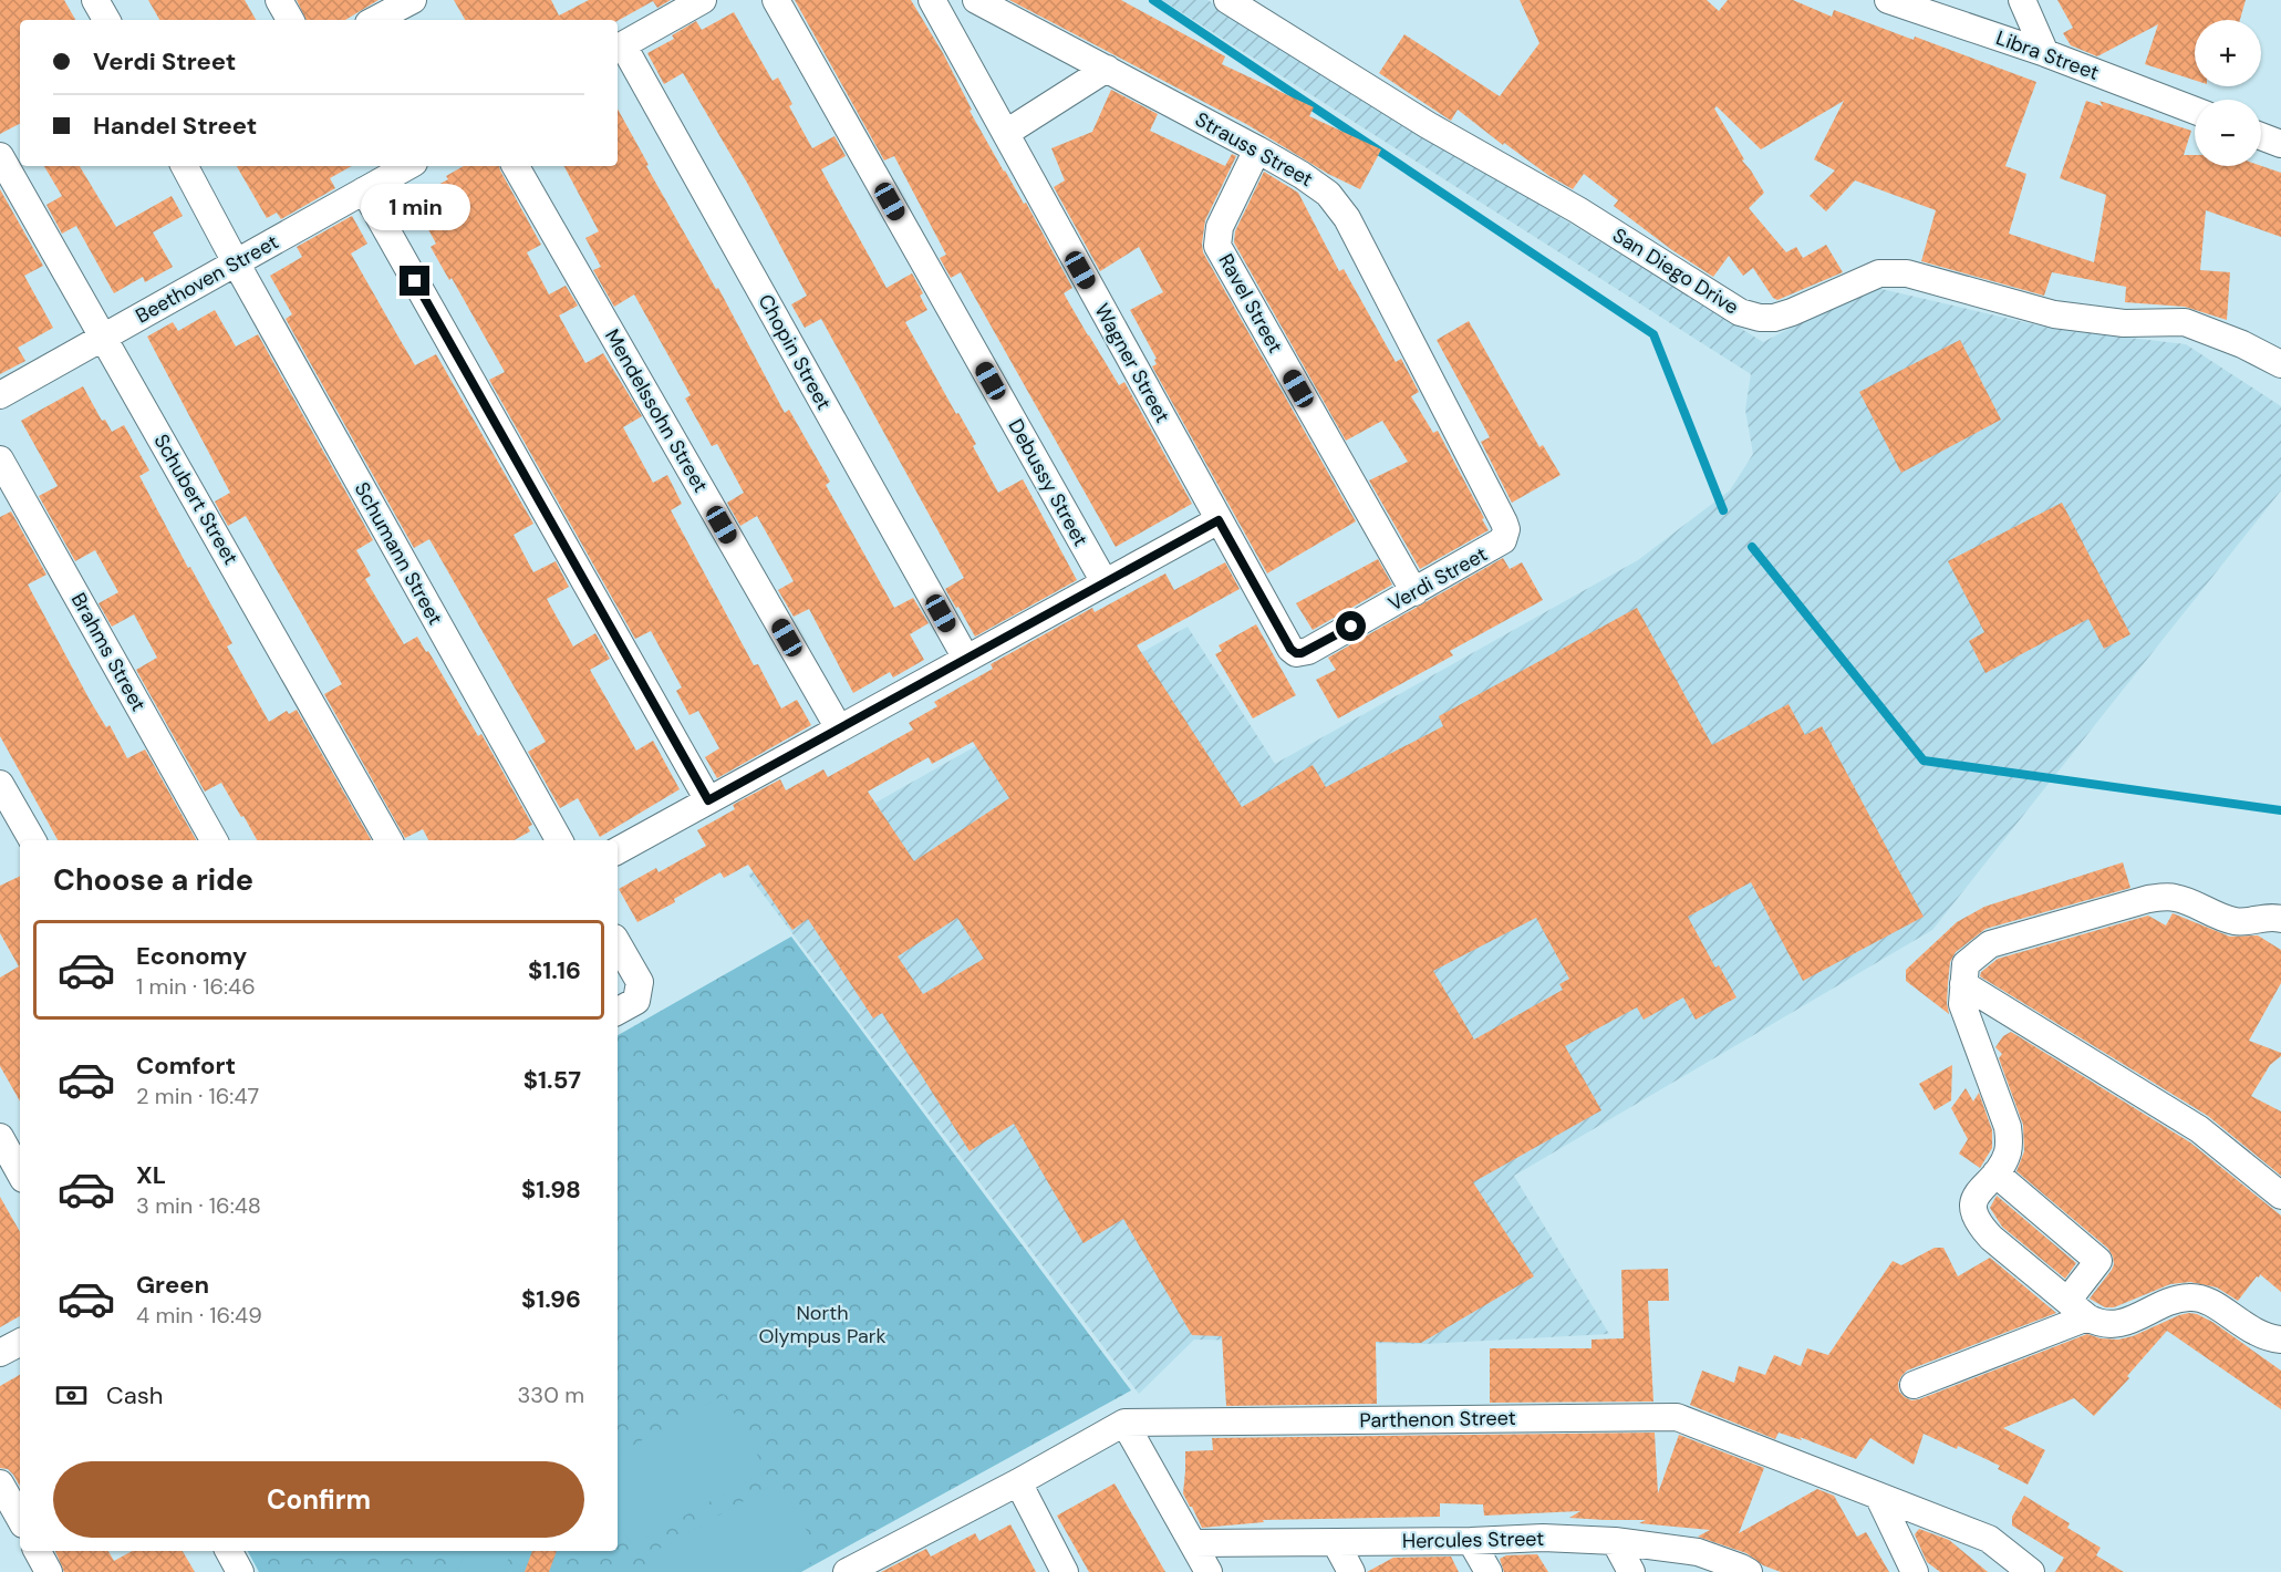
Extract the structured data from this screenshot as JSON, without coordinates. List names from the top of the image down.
{
  "streets": {
    "street": [
      "Libra Street",
      "Strauss Street",
      "San Diego Drive",
      "Beethoven Street",
      "Ravel Street",
      "Chopin Street",
      "Wagner Street",
      "Mendelssohn Street",
      "Debussy Street",
      "Schubert Street",
      "Schumann Street",
      "Verdi Street",
      "Brahms Street",
      "Parthenon Street",
      "Hercules Street"
    ]
  },
  "crossings": [
    ["Strauss Street", "Ravel Street"],
    ["Strauss Street", "Verdi Street"],
    ["Beethoven Street", "Schubert Street"],
    ["Beethoven Street", "Schumann Street"],
    ["Ravel Street", "Verdi Street"],
    ["Wagner Street", "Verdi Street"]
  ],
  "parks": ["North Olympus Park"],
  "page": {
    "map_buttons": ["+", "−"],
    "banner": ["Verdi Street", "Handel Street"],
    "bubble": "1 min",
    "heading": "Choose a ride",
    "list": [
      {
        "name": "Economy",
        "note": "1 min · 16:46",
        "value": "$1.16"
      },
      {
        "name": "Comfort",
        "note": "2 min · 16:47",
        "value": "$1.57"
      },
      {
        "name": "XL",
        "note": "3 min · 16:48",
        "value": "$1.98"
      },
      {
        "name": "Green",
        "note": "4 min · 16:49",
        "value": "$1.96"
      }
    ],
    "pay": ["Cash", "330 m"],
    "buttons": "Confirm"
  }
}
